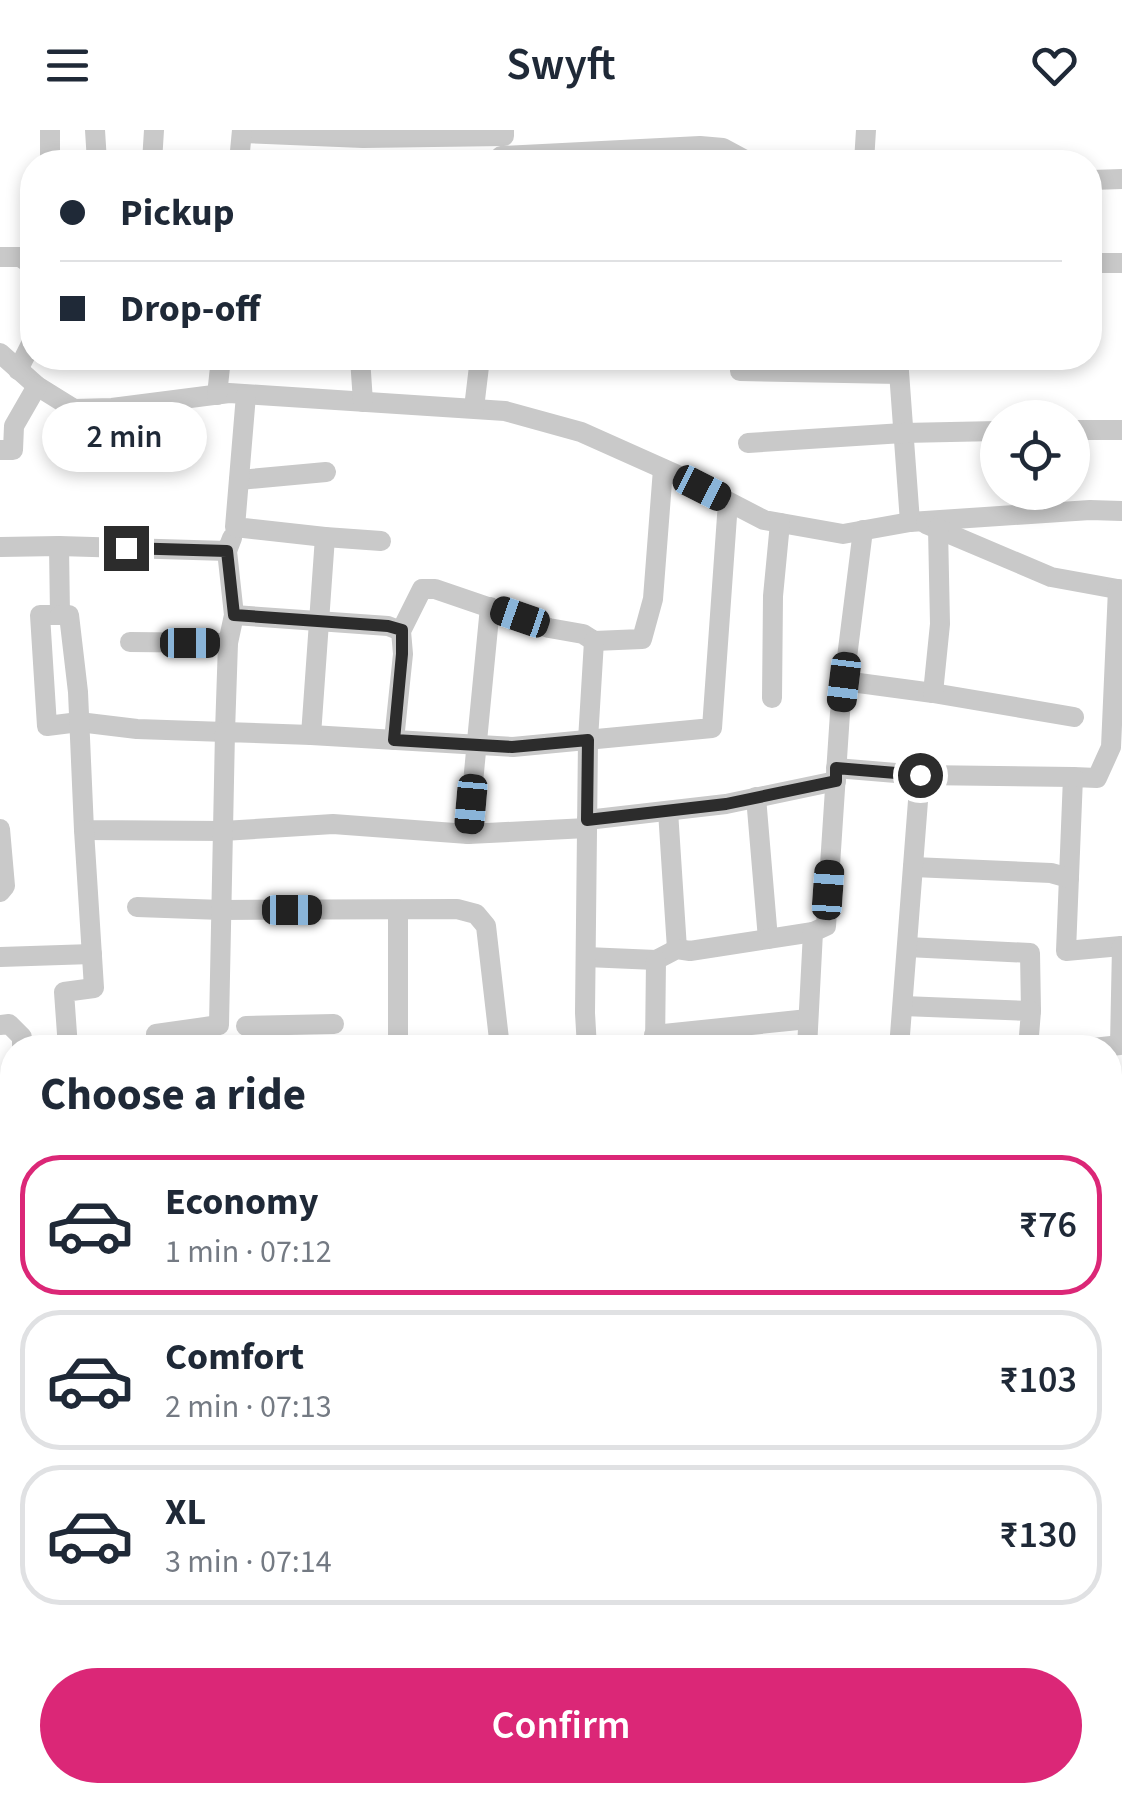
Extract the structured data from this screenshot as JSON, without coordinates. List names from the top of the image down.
{
  "page": {
    "header": "Swyft",
    "banner": ["Pickup", "Drop-off"],
    "bubble": "2 min",
    "heading": "Choose a ride",
    "list": [
      {
        "name": "Economy",
        "note": "1 min · 07:12",
        "value": "₹76"
      },
      {
        "name": "Comfort",
        "note": "2 min · 07:13",
        "value": "₹103"
      },
      {
        "name": "XL",
        "note": "3 min · 07:14",
        "value": "₹130"
      }
    ],
    "buttons": "Confirm"
  }
}
